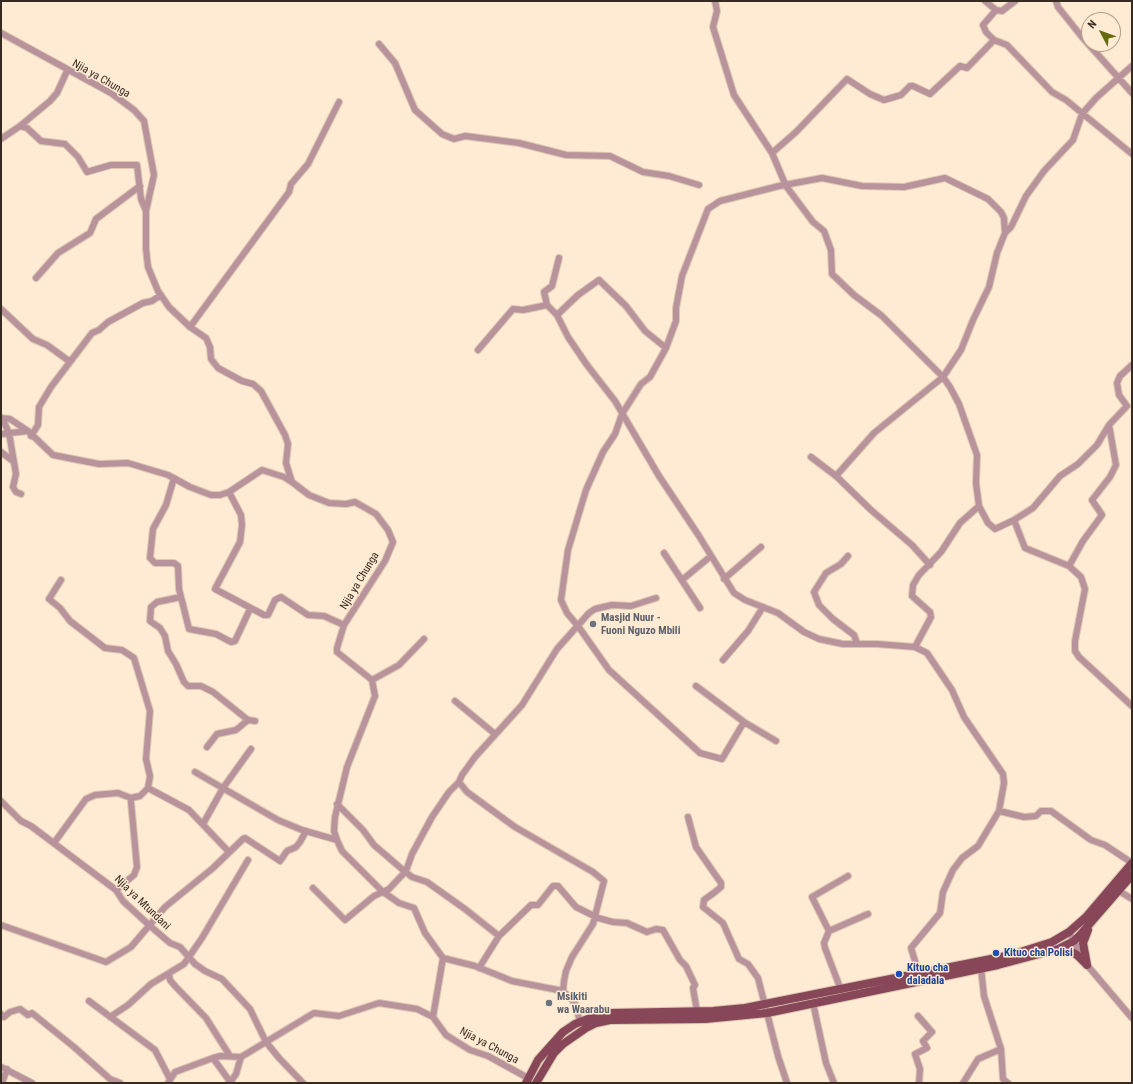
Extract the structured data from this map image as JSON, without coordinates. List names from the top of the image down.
{
  "streets": {
    "street": ["Njia ya Chunga", "Njia ya Mtundani"]
  },
  "places": [
    "Masjid Nuur - Fuoni Nguzo Mbili",
    "Kituo cha Polisi",
    "Kituo cha daladala",
    "Msikiti wa Waarabu"
  ],
  "north": "top left"
}
